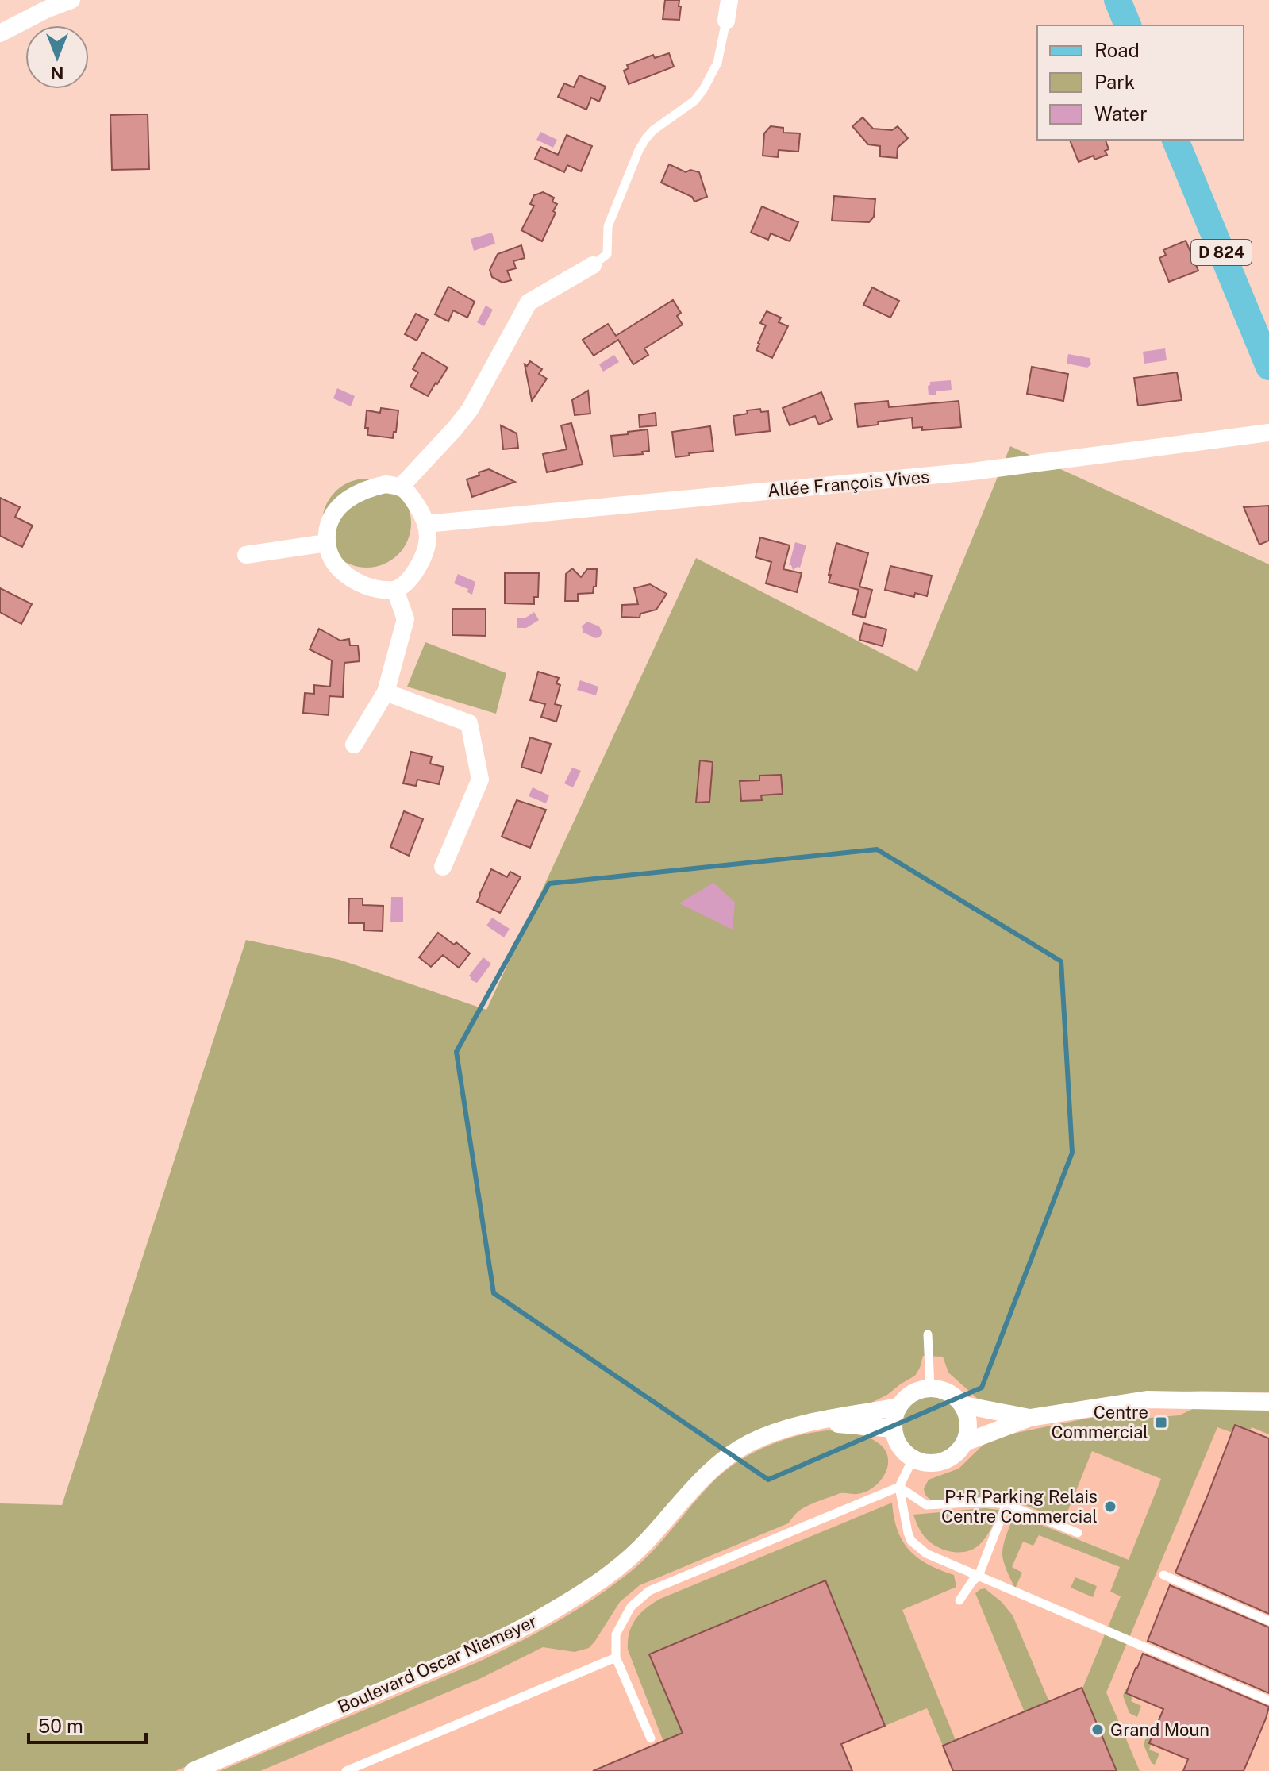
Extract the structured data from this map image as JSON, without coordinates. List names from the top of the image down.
{
  "streets": {
    "main road": ["D 824"],
    "street": ["Allée François Vives", "Boulevard Oscar Niemeyer"]
  },
  "places": {
    "transit": ["Centre Commercial"],
    "other": ["P+R Parking Relais Centre Commercial", "Grand Moun"]
  },
  "legend": ["Road", "Park", "Water"],
  "scale_bar": "50 m",
  "north": "bottom"
}
